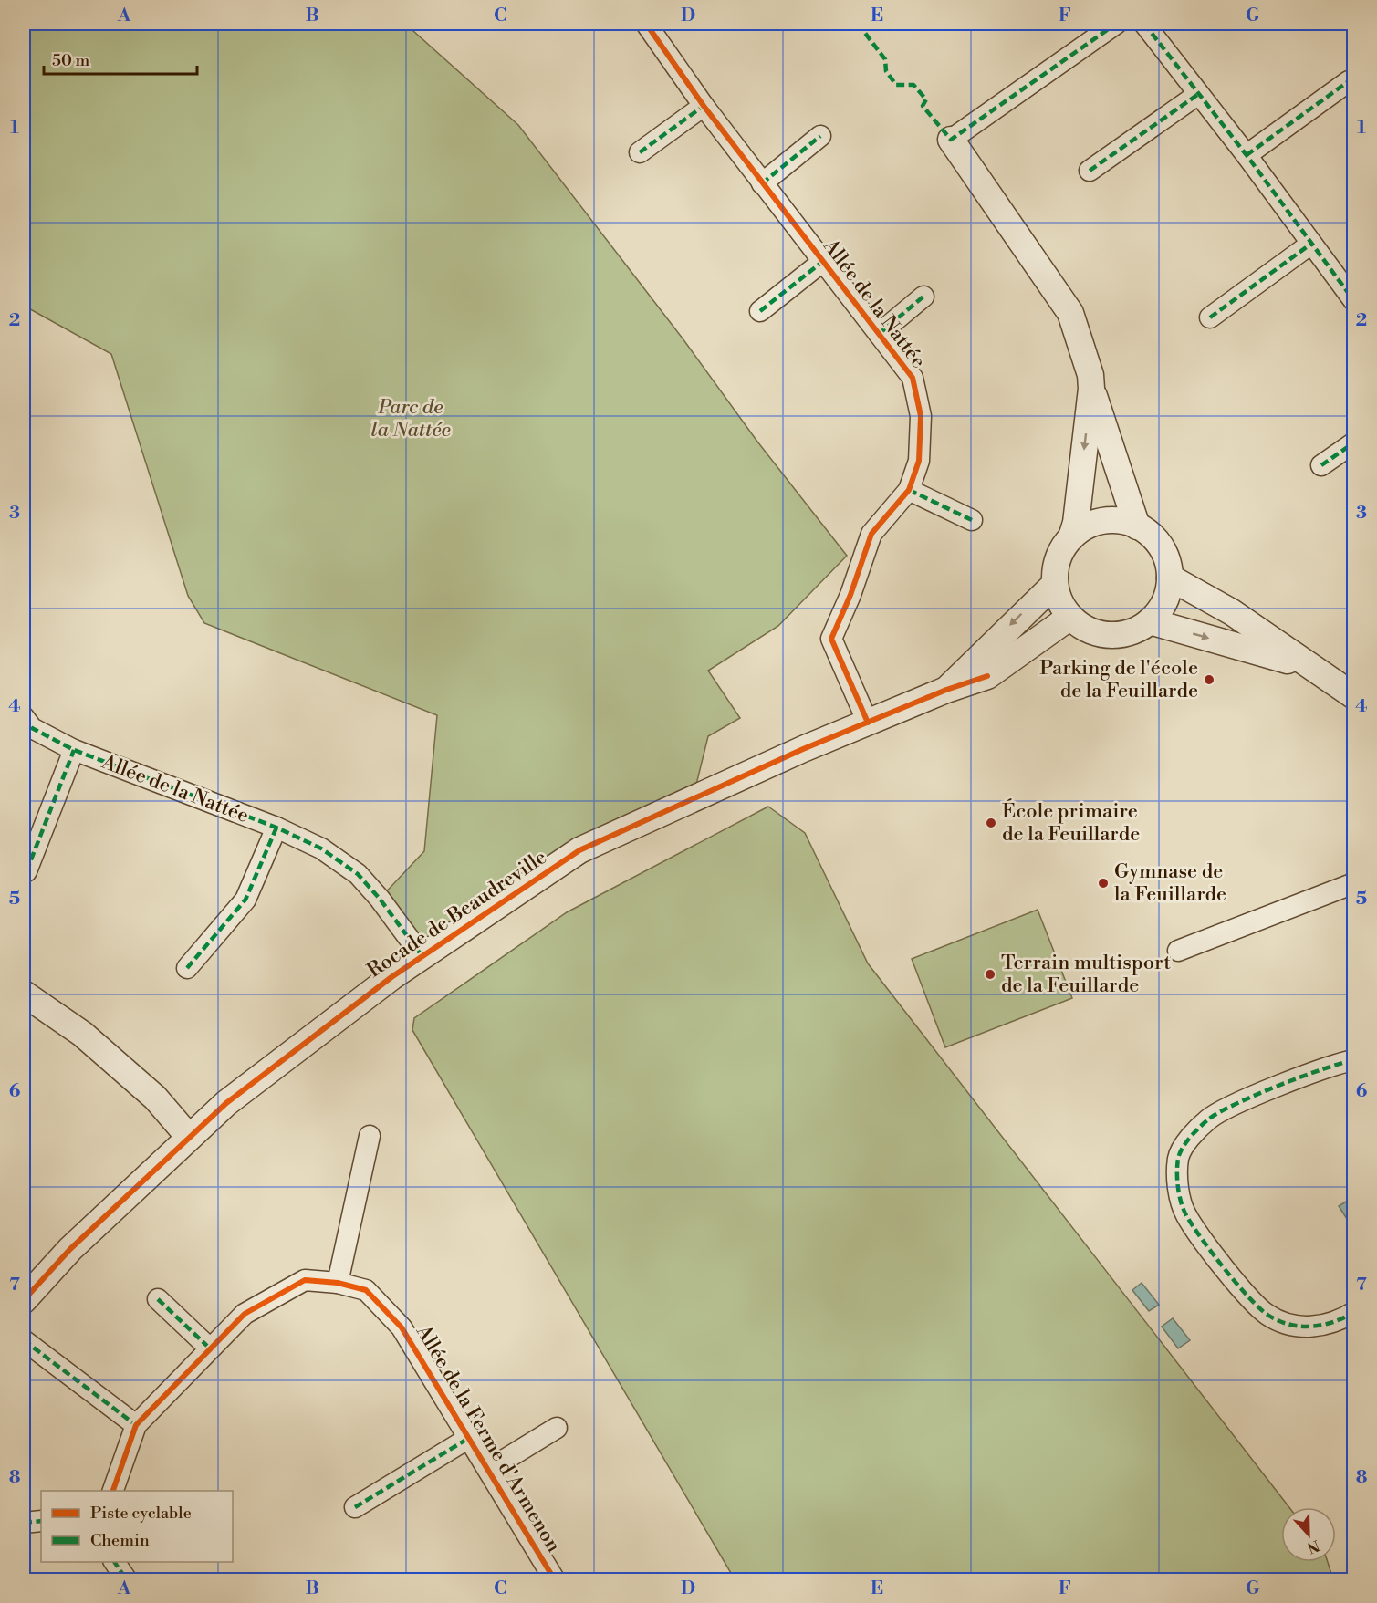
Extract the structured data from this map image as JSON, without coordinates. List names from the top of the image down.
{
  "streets": {
    "street": ["Allée de la Nattée", "Rocade de Beaudreville", "Allée de la Ferme d'Armenon"]
  },
  "crossings": [
    ["Allée de la Nattée", "Rocade de Beaudreville"]
  ],
  "parks": ["Parc de la Nattée"],
  "places": [
    "Parking de l'école de la Feuillarde",
    "École primaire de la Feuillarde",
    "Gymnase de la Feuillarde",
    "Terrain multisport de la Feuillarde"
  ],
  "legend": ["Piste cyclable", "Chemin"],
  "scale_bar": "50 m",
  "north": "bottom",
  "grid": {
    "columns": [
      "A",
      "B",
      "C",
      "D",
      "E",
      "F",
      "G"
    ],
    "rows": [
      "1",
      "2",
      "3",
      "4",
      "5",
      "6",
      "7",
      "8"
    ]
  }
}
